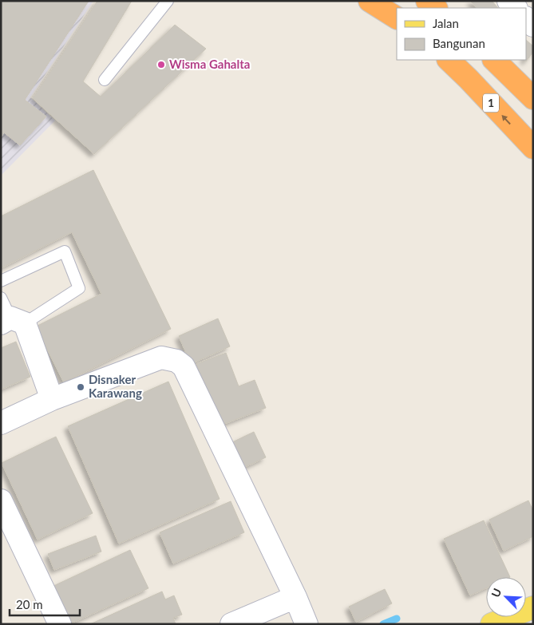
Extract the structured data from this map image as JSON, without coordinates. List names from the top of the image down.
{
  "streets": {
    "highway": ["1"]
  },
  "places": ["Wisma Gahalta", "Disnaker Karawang"],
  "legend": ["Jalan", "Bangunan"],
  "scale_bar": "20 m",
  "north": "top left"
}
